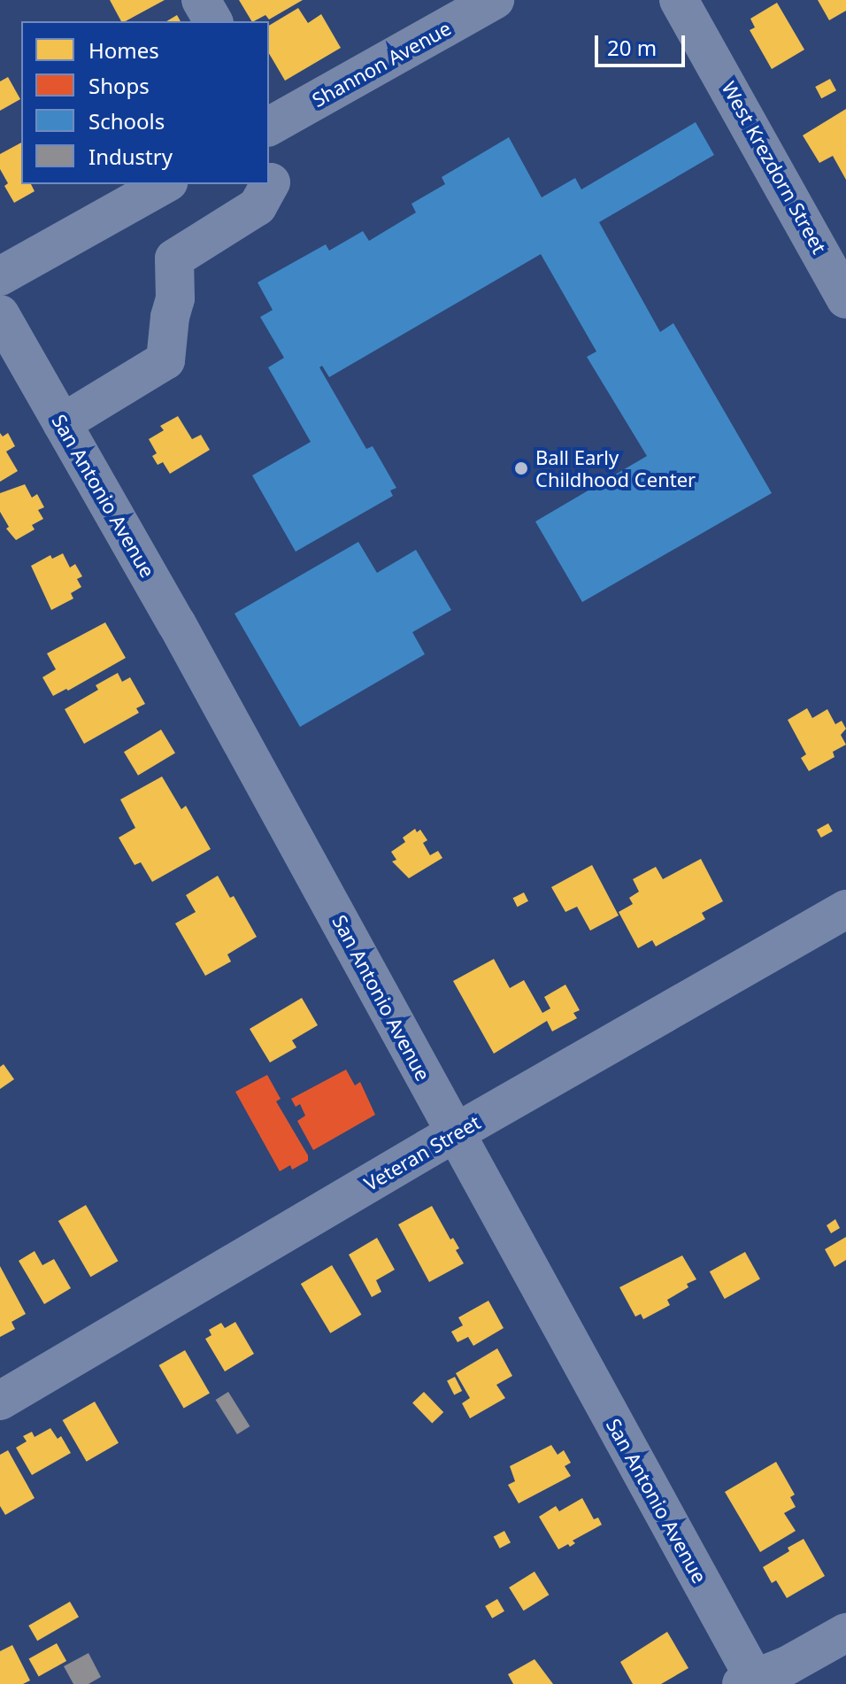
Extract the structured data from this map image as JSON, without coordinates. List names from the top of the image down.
{
  "streets": {
    "street": [
      "Shannon Avenue",
      "West Krezdorn Street",
      "San Antonio Avenue",
      "Veteran Street"
    ]
  },
  "crossings": [
    ["San Antonio Avenue", "Veteran Street"]
  ],
  "places": ["Ball Early Childhood Center"],
  "legend": [
    "Homes",
    "Shops",
    "Schools",
    "Industry"
  ],
  "scale_bar": "20 m"
}
